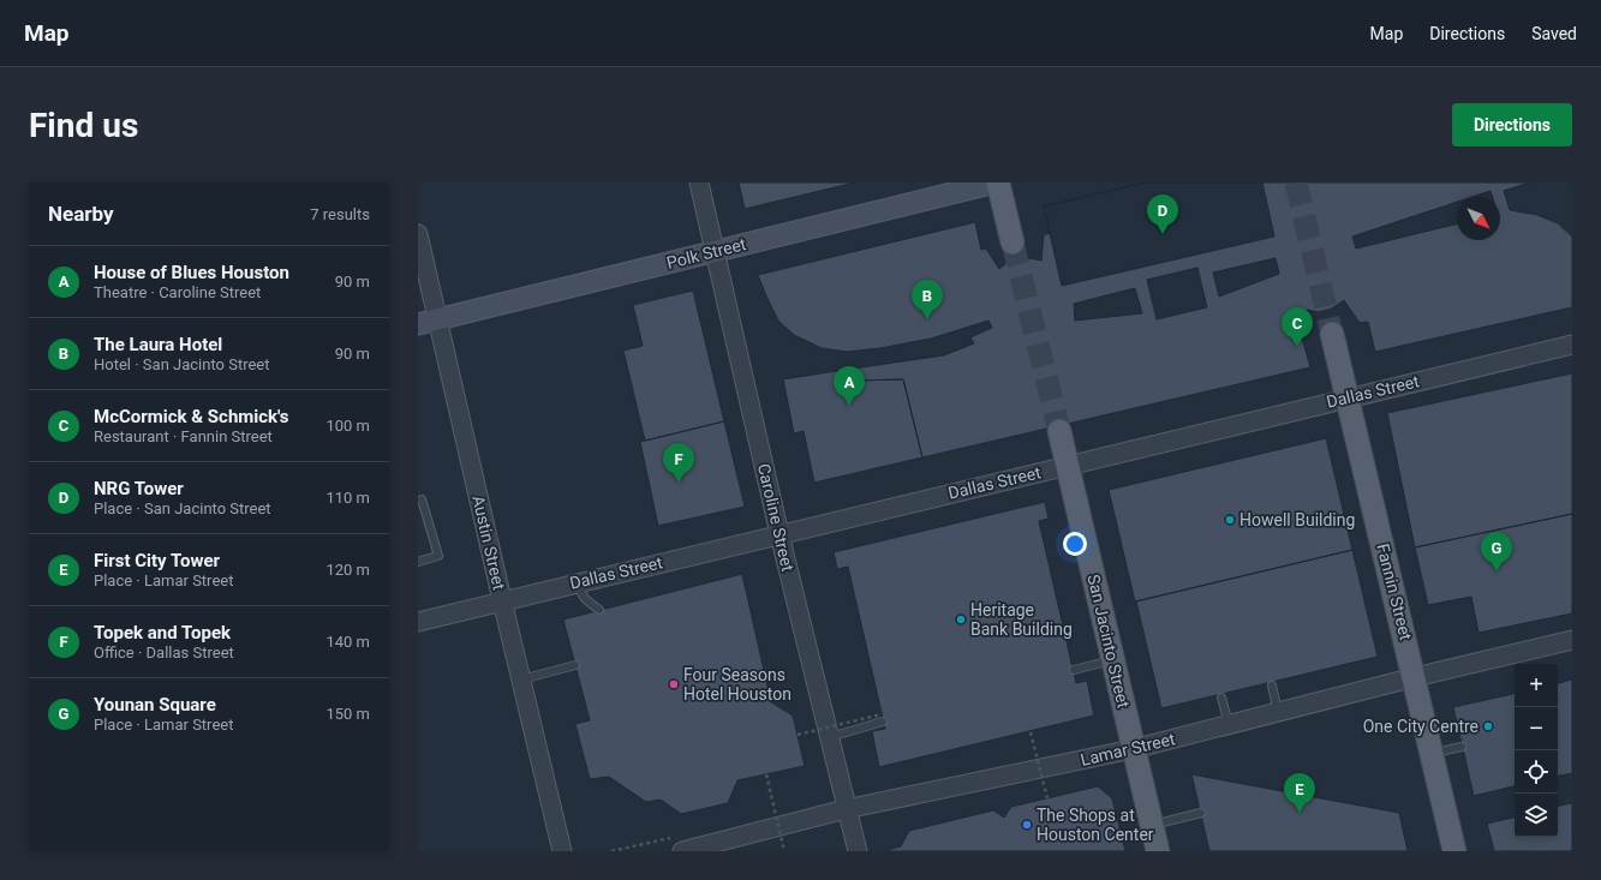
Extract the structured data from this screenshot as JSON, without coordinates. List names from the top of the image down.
{
  "streets": {
    "main road": ["Polk Street", "Fannin Street", "San Jacinto Street"],
    "street": [
      "Dallas Street",
      "Caroline Street",
      "Austin Street",
      "Lamar Street"
    ]
  },
  "crossings": [
    ["Polk Street", "Caroline Street"],
    ["Polk Street", "Austin Street"],
    ["Dallas Street", "Caroline Street"],
    ["Dallas Street", "Austin Street"],
    ["Dallas Street", "Fannin Street"],
    ["Dallas Street", "San Jacinto Street"],
    ["Caroline Street", "Lamar Street"],
    ["Fannin Street", "Lamar Street"],
    ["San Jacinto Street", "Lamar Street"]
  ],
  "places": [
    "Howell Building",
    "Heritage Bank Building",
    "Four Seasons Hotel Houston",
    "One City Centre",
    "The Shops at Houston Center"
  ],
  "north": "bottom right",
  "page": {
    "header": "Map",
    "nav": ["Map", "Directions", "Saved"],
    "buttons": "Directions",
    "title": "Find us",
    "heading": ["Nearby", "7 results"],
    "pins": [
      "D",
      "B",
      "C",
      "A",
      "F",
      "G",
      "E"
    ],
    "list": [
      {
        "mark": "A",
        "name": "House of Blues Houston",
        "note": "Theatre · Caroline Street",
        "value": "90 m"
      },
      {
        "mark": "B",
        "name": "The Laura Hotel",
        "note": "Hotel · San Jacinto Street",
        "value": "90 m"
      },
      {
        "mark": "C",
        "name": "McCormick & Schmick's",
        "note": "Restaurant · Fannin Street",
        "value": "100 m"
      },
      {
        "mark": "D",
        "name": "NRG Tower",
        "note": "Place · San Jacinto Street",
        "value": "110 m"
      },
      {
        "mark": "E",
        "name": "First City Tower",
        "note": "Place · Lamar Street",
        "value": "120 m"
      },
      {
        "mark": "F",
        "name": "Topek and Topek",
        "note": "Office · Dallas Street",
        "value": "140 m"
      },
      {
        "mark": "G",
        "name": "Younan Square",
        "note": "Place · Lamar Street",
        "value": "150 m"
      }
    ],
    "map_buttons": ["+", "−"]
  }
}
